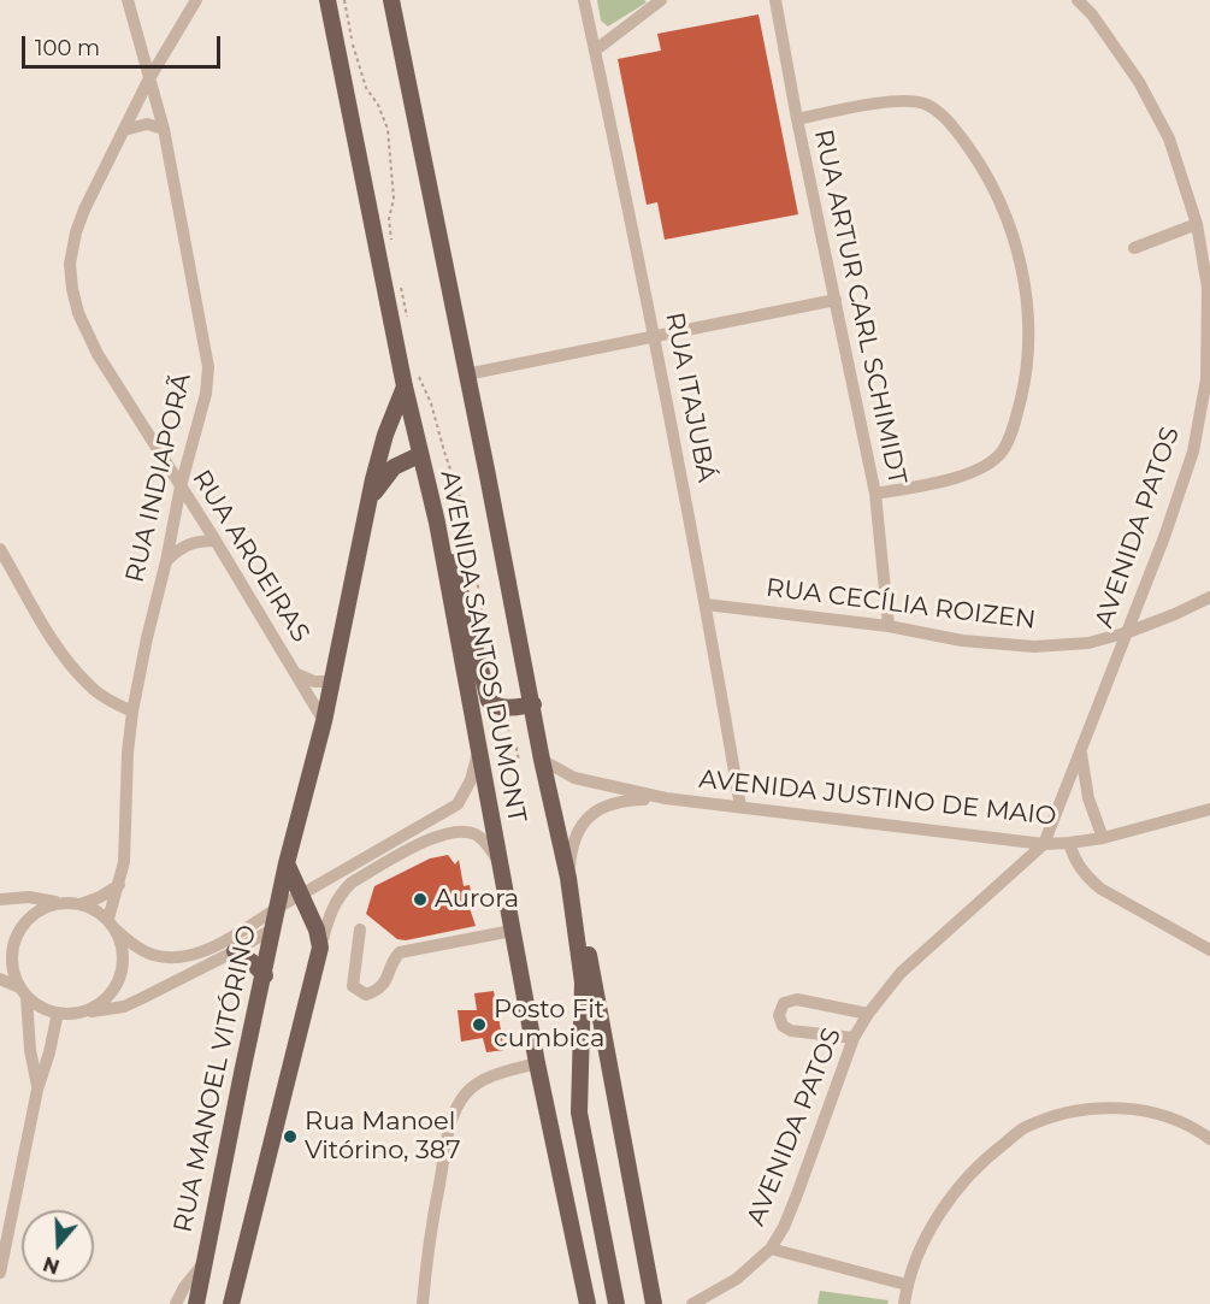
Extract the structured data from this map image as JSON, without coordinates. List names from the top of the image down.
{
  "streets": {
    "main road": ["AVENIDA SANTOS DUMONT", "RUA MANOEL VITÓRINO"],
    "street": [
      "RUA ARTUR CARL SCHIMIDT",
      "RUA ITAJUBÁ",
      "RUA INDIAPORÃ",
      "AVENIDA PATOS",
      "RUA AROEIRAS",
      "RUA CECÍLIA ROIZEN",
      "AVENIDA JUSTINO DE MAIO"
    ]
  },
  "crossings": [
    ["RUA ARTUR CARL SCHIMIDT", "RUA CECÍLIA ROIZEN"],
    ["RUA ITAJUBÁ", "RUA CECÍLIA ROIZEN"],
    ["RUA ITAJUBÁ", "AVENIDA JUSTINO DE MAIO"],
    ["RUA INDIAPORÃ", "RUA AROEIRAS"],
    ["AVENIDA PATOS", "RUA CECÍLIA ROIZEN"],
    ["AVENIDA PATOS", "AVENIDA JUSTINO DE MAIO"],
    ["RUA AROEIRAS", "RUA MANOEL VITÓRINO"],
    ["AVENIDA SANTOS DUMONT", "AVENIDA JUSTINO DE MAIO"],
    ["AVENIDA SANTOS DUMONT", "RUA MANOEL VITÓRINO"]
  ],
  "places": ["Aurora", "Posto Fit cumbica", "Rua Manoel Vitórino, 387"],
  "scale_bar": "100 m",
  "north": "bottom"
}
